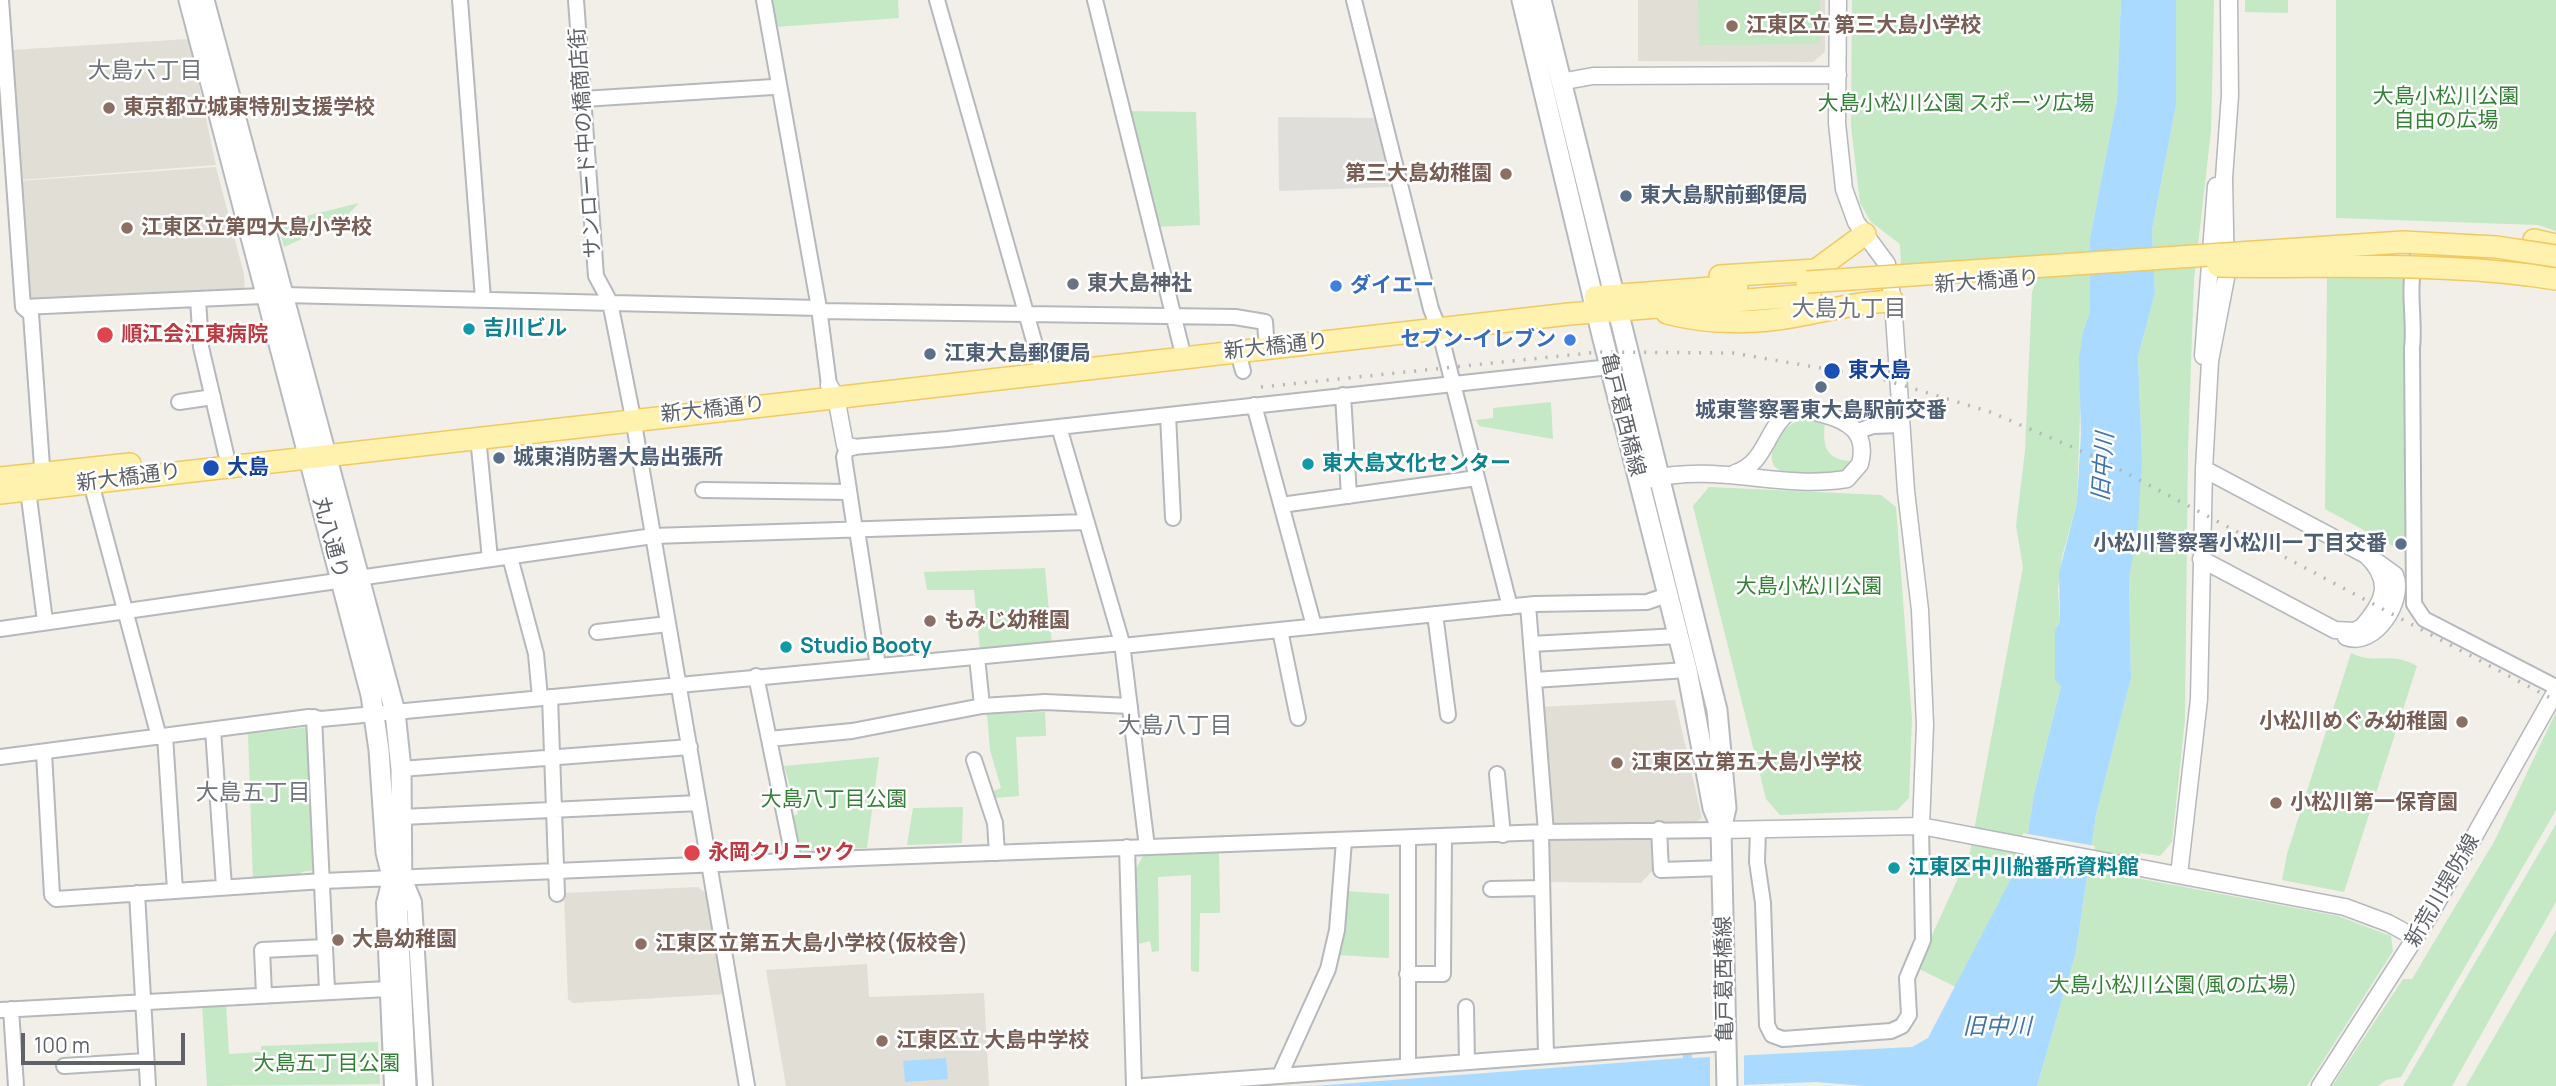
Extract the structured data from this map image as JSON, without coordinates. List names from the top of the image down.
{
  "streets": {
    "main road": ["新大橋通り", "亀戸葛西橋線", "丸八通り"],
    "street": ["サンロード中の橋商店街", "新荒川堤防線"]
  },
  "crossings": [
    ["サンロード中の橋商店街", "新大橋通り"],
    ["新大橋通り", "亀戸葛西橋線"],
    ["新大橋通り", "丸八通り"]
  ],
  "districts": [
    "大島六丁目",
    "大島九丁目",
    "大島八丁目",
    "大島五丁目"
  ],
  "water": ["旧中川"],
  "parks": [
    "大島小松川公園 自由の広場",
    "大島小松川公園 スポーツ広場",
    "大島小松川公園",
    "大島八丁目公園",
    "大島小松川公園(風の広場)",
    "大島五丁目公園"
  ],
  "places": [
    "江東区立 第三大島小学校",
    "東京都立城東特別支援学校",
    "第三大島幼稚園",
    "東大島駅前郵便局",
    "江東区立第四大島小学校",
    "東大島神社",
    "ダイエー",
    "吉川ビル",
    "順江会江東病院",
    "セブン-イレブン",
    "江東大島郵便局",
    "東大島",
    "城東警察署東大島駅前交番",
    "城東消防署大島出張所",
    "東大島文化センター",
    "大島",
    "小松川警察署小松川一丁目交番",
    "もみじ幼稚園",
    "Studio Booty",
    "小松川めぐみ幼稚園",
    "江東区立第五大島小学校",
    "小松川第一保育園",
    "永岡クリニック",
    "江東区中川船番所資料館",
    "大島幼稚園",
    "江東区立第五大島小学校(仮校舎)",
    "江東区立 大島中学校"
  ],
  "scale_bar": "100 m"
}
